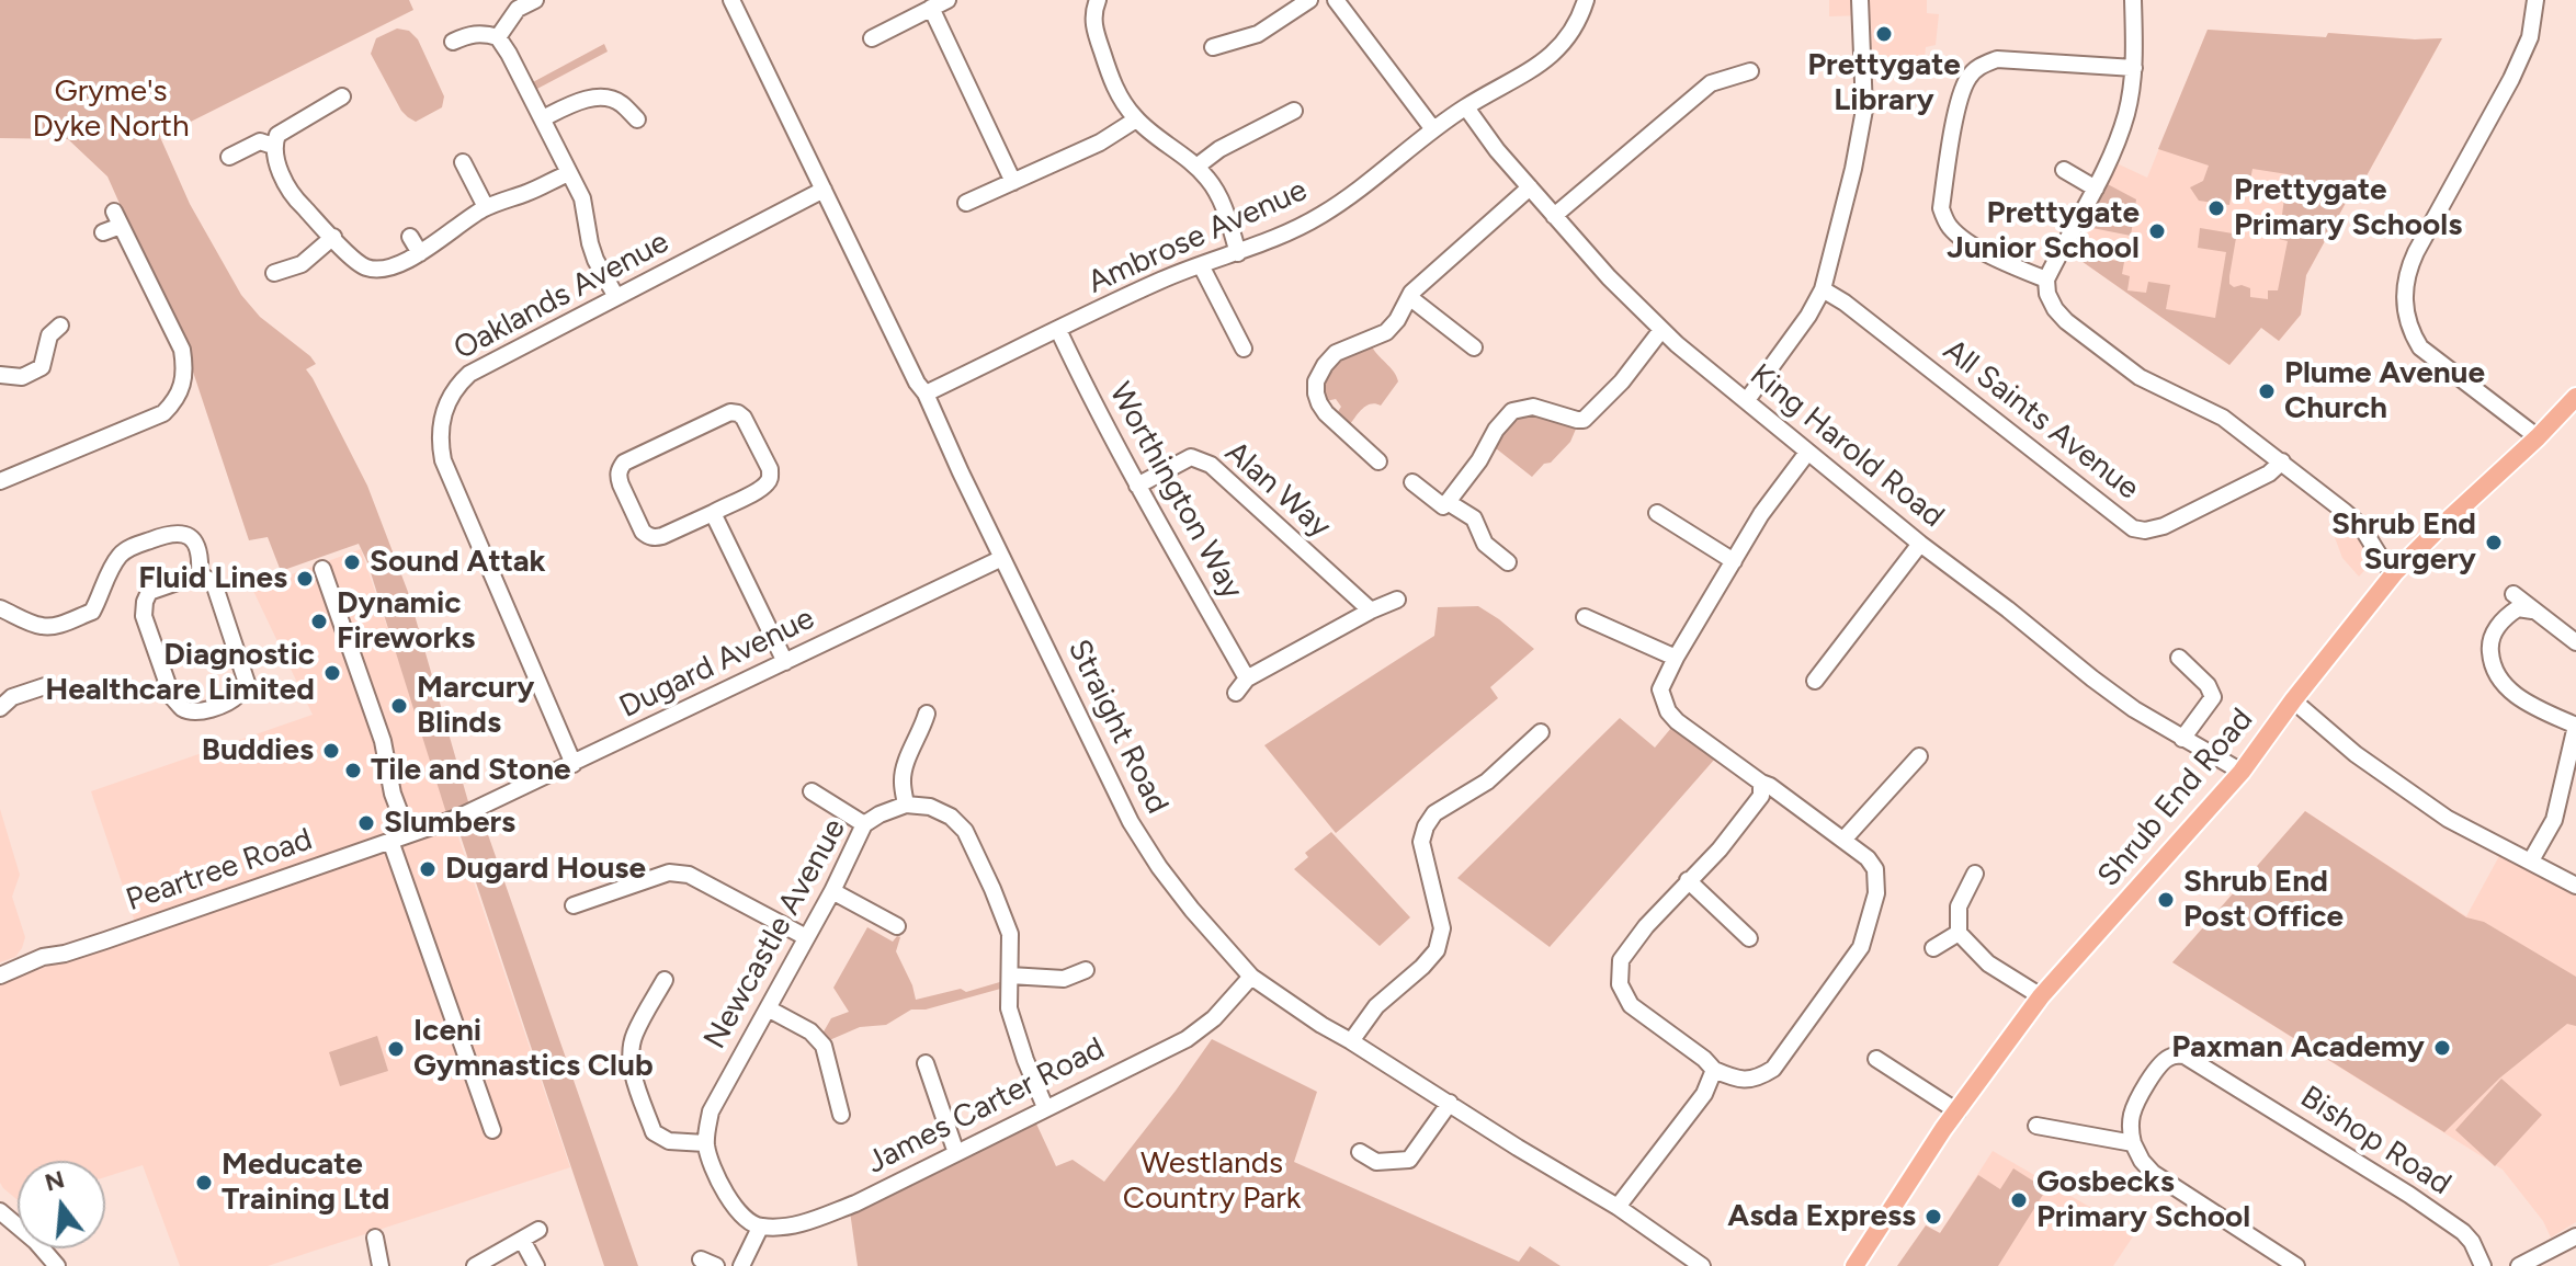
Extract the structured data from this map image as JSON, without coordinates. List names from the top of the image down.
{
  "streets": {
    "main road": ["Shrub End Road"],
    "street": [
      "Ambrose Avenue",
      "Oaklands Avenue",
      "All Saints Avenue",
      "King Harold Road",
      "Alan Way",
      "Worthington Way",
      "Dugard Avenue",
      "Straight Road",
      "Peartree Road",
      "Newcastle Avenue",
      "James Carter Road",
      "Bishop Road"
    ]
  },
  "crossings": [
    ["Ambrose Avenue", "King Harold Road"],
    ["Ambrose Avenue", "Worthington Way"],
    ["Ambrose Avenue", "Straight Road"],
    ["Oaklands Avenue", "Dugard Avenue"],
    ["Oaklands Avenue", "Straight Road"],
    ["King Harold Road", "Shrub End Road"],
    ["Alan Way", "Worthington Way"],
    ["Dugard Avenue", "Straight Road"],
    ["Dugard Avenue", "Peartree Road"],
    ["Straight Road", "James Carter Road"]
  ],
  "parks": ["Gryme's Dyke North", "Westlands Country Park"],
  "places": [
    "Prettygate Library",
    "Prettygate Primary Schools",
    "Prettygate Junior School",
    "Plume Avenue Church",
    "Shrub End Surgery",
    "Sound Attak",
    "Fluid Lines",
    "Dynamic Fireworks",
    "Diagnostic Healthcare Limited",
    "Marcury Blinds",
    "Buddies",
    "Tile and Stone",
    "Slumbers",
    "Dugard House",
    "Shrub End Post Office",
    "Paxman Academy",
    "Iceni Gymnastics Club",
    "Meducate Training Ltd",
    "Gosbecks Primary School",
    "Asda Express"
  ],
  "north": "top"
}
